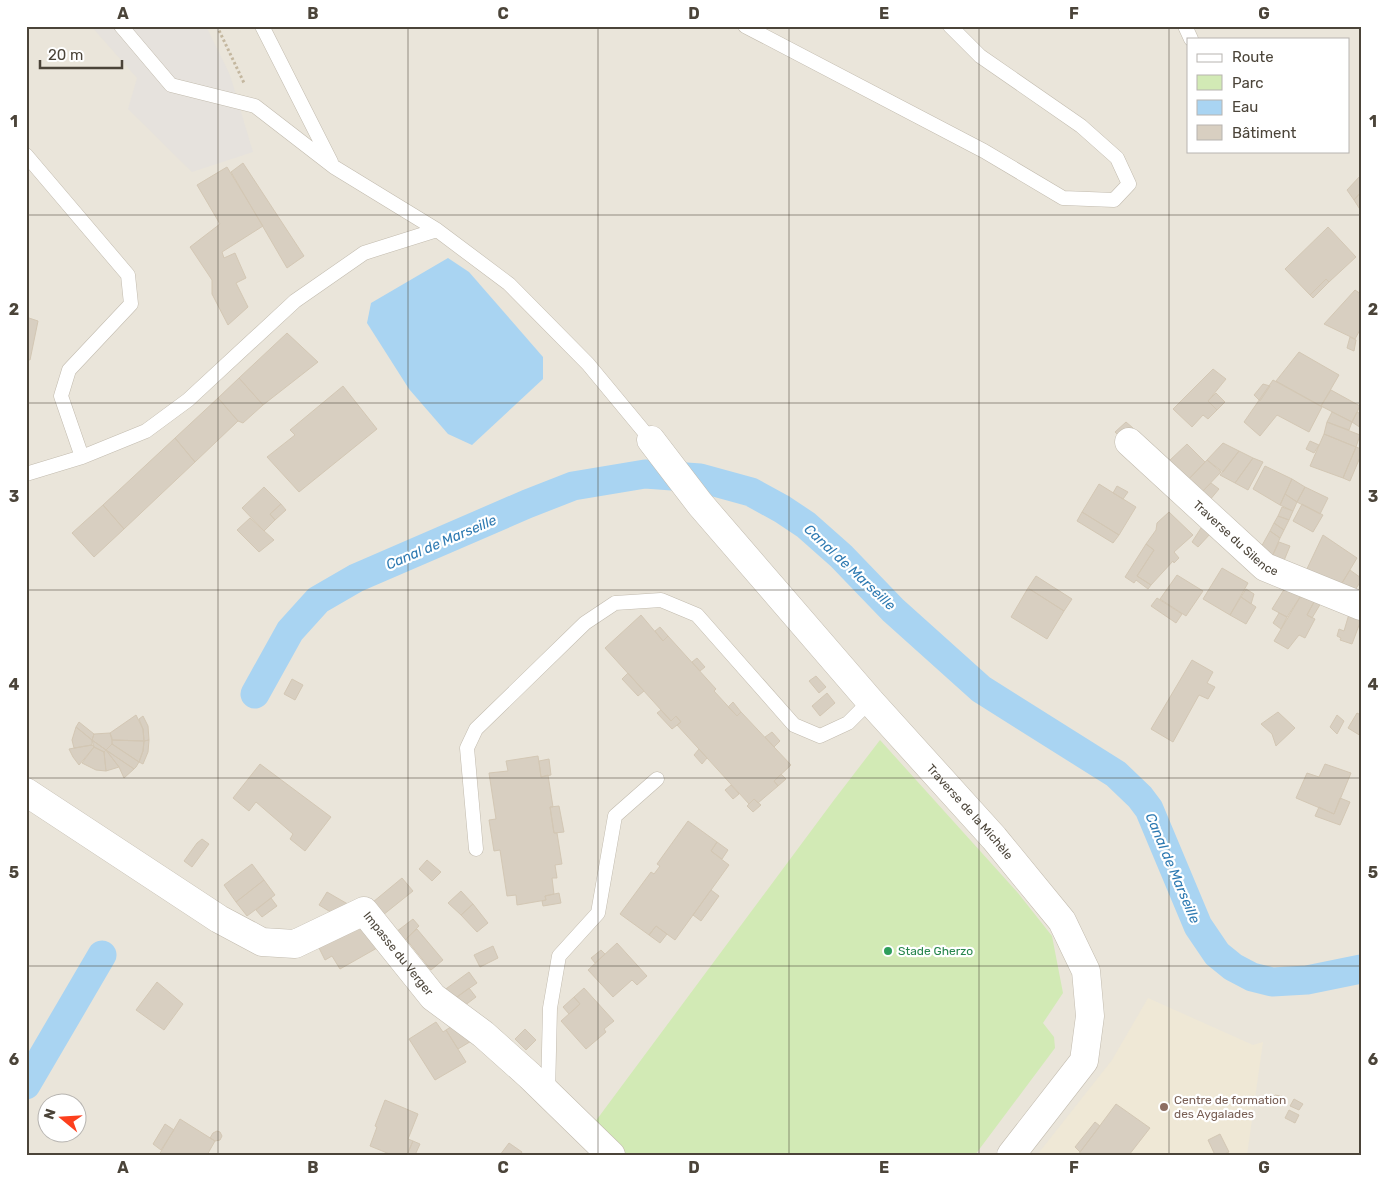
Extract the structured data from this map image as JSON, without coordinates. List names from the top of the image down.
{
  "streets": {
    "street": ["Traverse du Silence", "Traverse de la Michèle", "Impasse du Verger"]
  },
  "water": ["Canal de Marseille"],
  "places": ["Stade Gherzo", "Centre de formation des Aygalades"],
  "legend": [
    "Route",
    "Parc",
    "Eau",
    "Bâtiment"
  ],
  "scale_bar": "20 m",
  "north": "left",
  "grid": {
    "columns": [
      "A",
      "B",
      "C",
      "D",
      "E",
      "F",
      "G"
    ],
    "rows": [
      "1",
      "2",
      "3",
      "4",
      "5",
      "6"
    ]
  }
}
